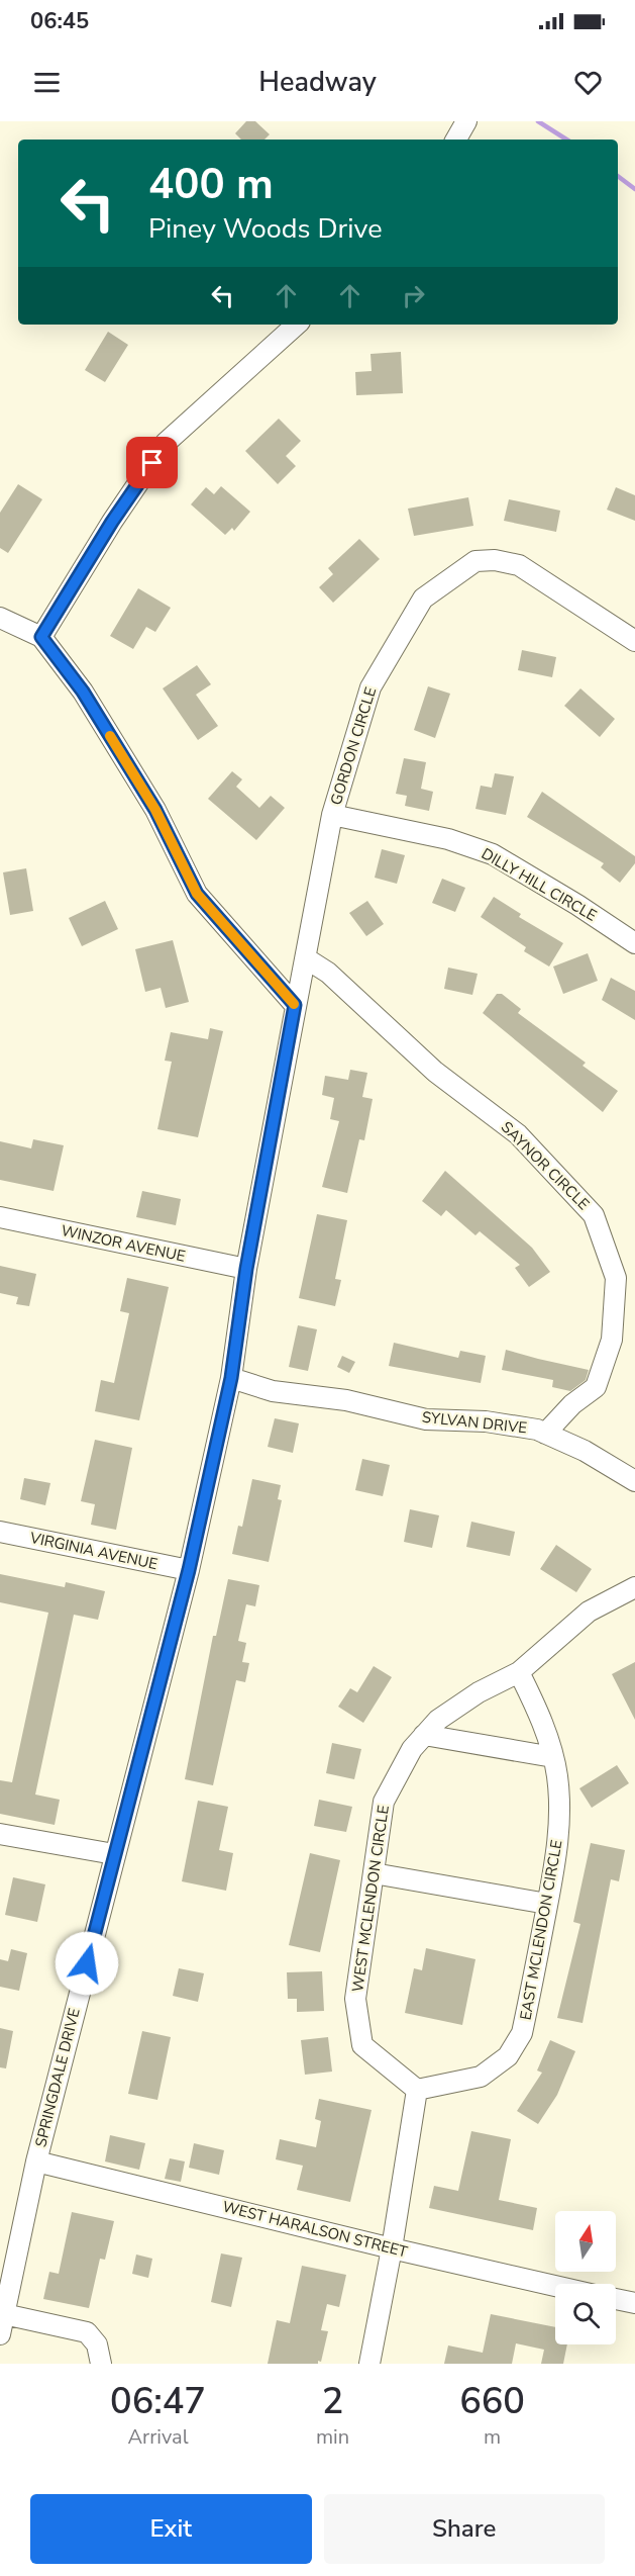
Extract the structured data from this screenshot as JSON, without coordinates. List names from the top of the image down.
{
  "streets": {
    "street": [
      "GORDON CIRCLE",
      "DILLY HILL CIRCLE",
      "SAYNOR CIRCLE",
      "WINZOR AVENUE",
      "SYLVAN DRIVE",
      "VIRGINIA AVENUE",
      "WEST MCLENDON CIRCLE",
      "EAST MCLENDON CIRCLE",
      "SPRINGDALE DRIVE",
      "WEST HARALSON STREET"
    ]
  },
  "crossings": [
    ["GORDON CIRCLE", "DILLY HILL CIRCLE"],
    ["GORDON CIRCLE", "SAYNOR CIRCLE"],
    ["GORDON CIRCLE", "SPRINGDALE DRIVE"],
    ["SAYNOR CIRCLE", "SYLVAN DRIVE"],
    ["WINZOR AVENUE", "SPRINGDALE DRIVE"],
    ["SYLVAN DRIVE", "SPRINGDALE DRIVE"],
    ["VIRGINIA AVENUE", "SPRINGDALE DRIVE"],
    ["WEST MCLENDON CIRCLE", "EAST MCLENDON CIRCLE"],
    ["SPRINGDALE DRIVE", "WEST HARALSON STREET"]
  ],
  "north": "top",
  "page": {
    "status": "06:45",
    "header": "Headway",
    "turn": ["400 m", "Piney Woods Drive"],
    "eta": [
      "06:47",
      "Arrival",
      "2",
      "min",
      "660",
      "m"
    ],
    "buttons": ["Exit", "Share"]
  }
}
